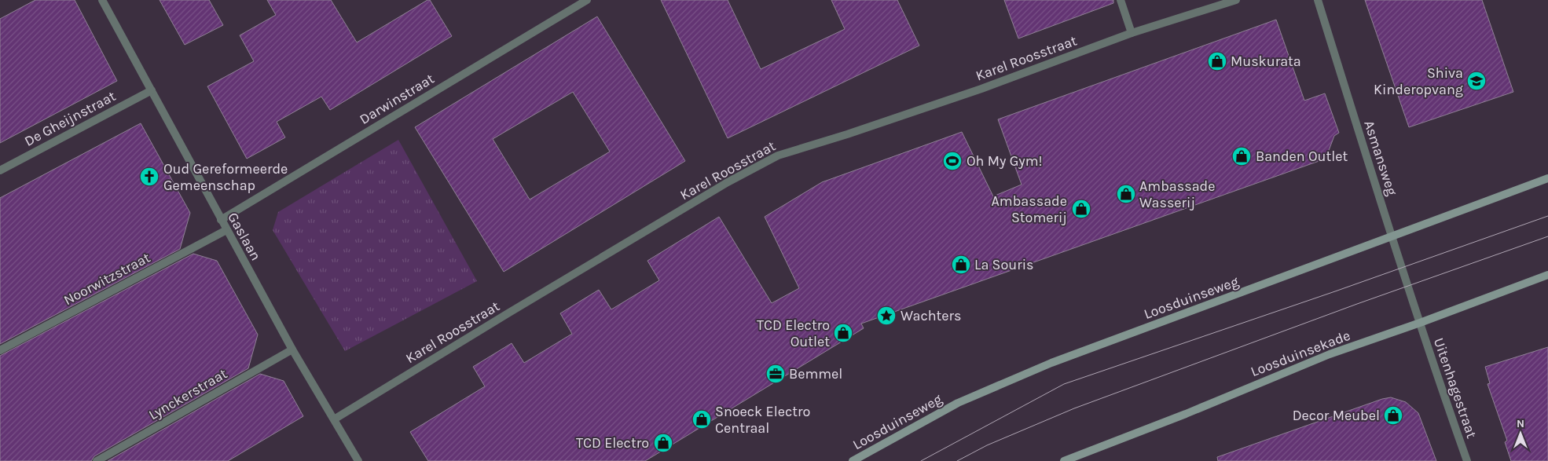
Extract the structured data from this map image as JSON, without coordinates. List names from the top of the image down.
{
  "streets": {
    "main road": ["Loosduinseweg", "Loosduinsekade"],
    "street": [
      "Karel Roosstraat",
      "Darwinstraat",
      "De Gheijnstraat",
      "Asmansweg",
      "Gaslaan",
      "Noorwitzstraat",
      "Uitenhagestraat",
      "Lynckerstraat"
    ]
  },
  "crossings": [
    ["Karel Roosstraat", "Gaslaan"],
    ["Darwinstraat", "Gaslaan"],
    ["De Gheijnstraat", "Gaslaan"],
    ["Asmansweg", "Loosduinseweg"],
    ["Asmansweg", "Loosduinsekade"],
    ["Asmansweg", "Uitenhagestraat"],
    ["Gaslaan", "Noorwitzstraat"],
    ["Gaslaan", "Lynckerstraat"],
    ["Loosduinsekade", "Uitenhagestraat"]
  ],
  "places": {
    "shop": [
      "Muskurata",
      "Banden Outlet",
      "Ambassade Wasserij",
      "Ambassade Stomerij",
      "La Souris",
      "TCD Electro Outlet",
      "Decor Meubel",
      "Snoeck Electro Centraal",
      "TCD Electro"
    ],
    "school or university": ["Shiva Kinderopvang"],
    "sports": ["Oh My Gym!"],
    "church": ["Oud Gereformeerde Gemeenschap"],
    "place": ["Wachters"],
    "office": ["Bemmel"]
  },
  "north": "top"
}
